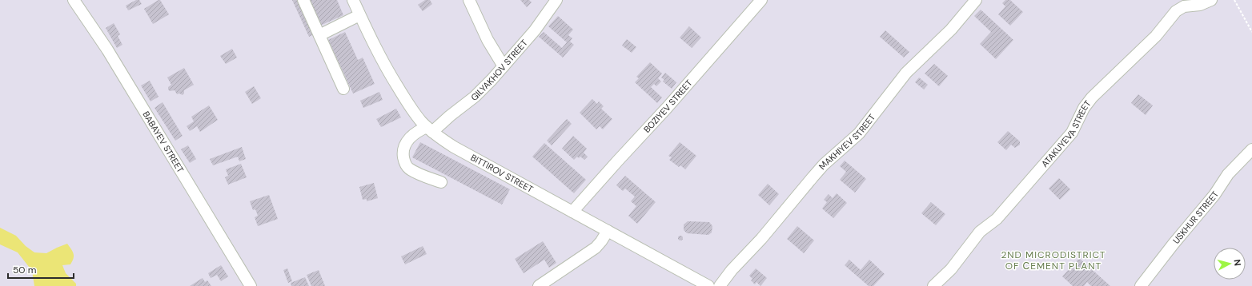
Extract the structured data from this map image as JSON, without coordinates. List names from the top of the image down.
{
  "streets": {
    "street": [
      "GILYAKHOV STREET",
      "BOZIYEV STREET",
      "ATAKUYEVA STREET",
      "BABAYEV STREET",
      "MAKHIYEV STREET",
      "BITTIROV STREET",
      "USKHUR STREET"
    ]
  },
  "crossings": [
    ["GILYAKHOV STREET", "BITTIROV STREET"],
    ["BOZIYEV STREET", "BITTIROV STREET"]
  ],
  "districts": ["2ND MICRODISTRICT OF СEMENT PLANT"],
  "scale_bar": "50 m",
  "north": "right"
}
